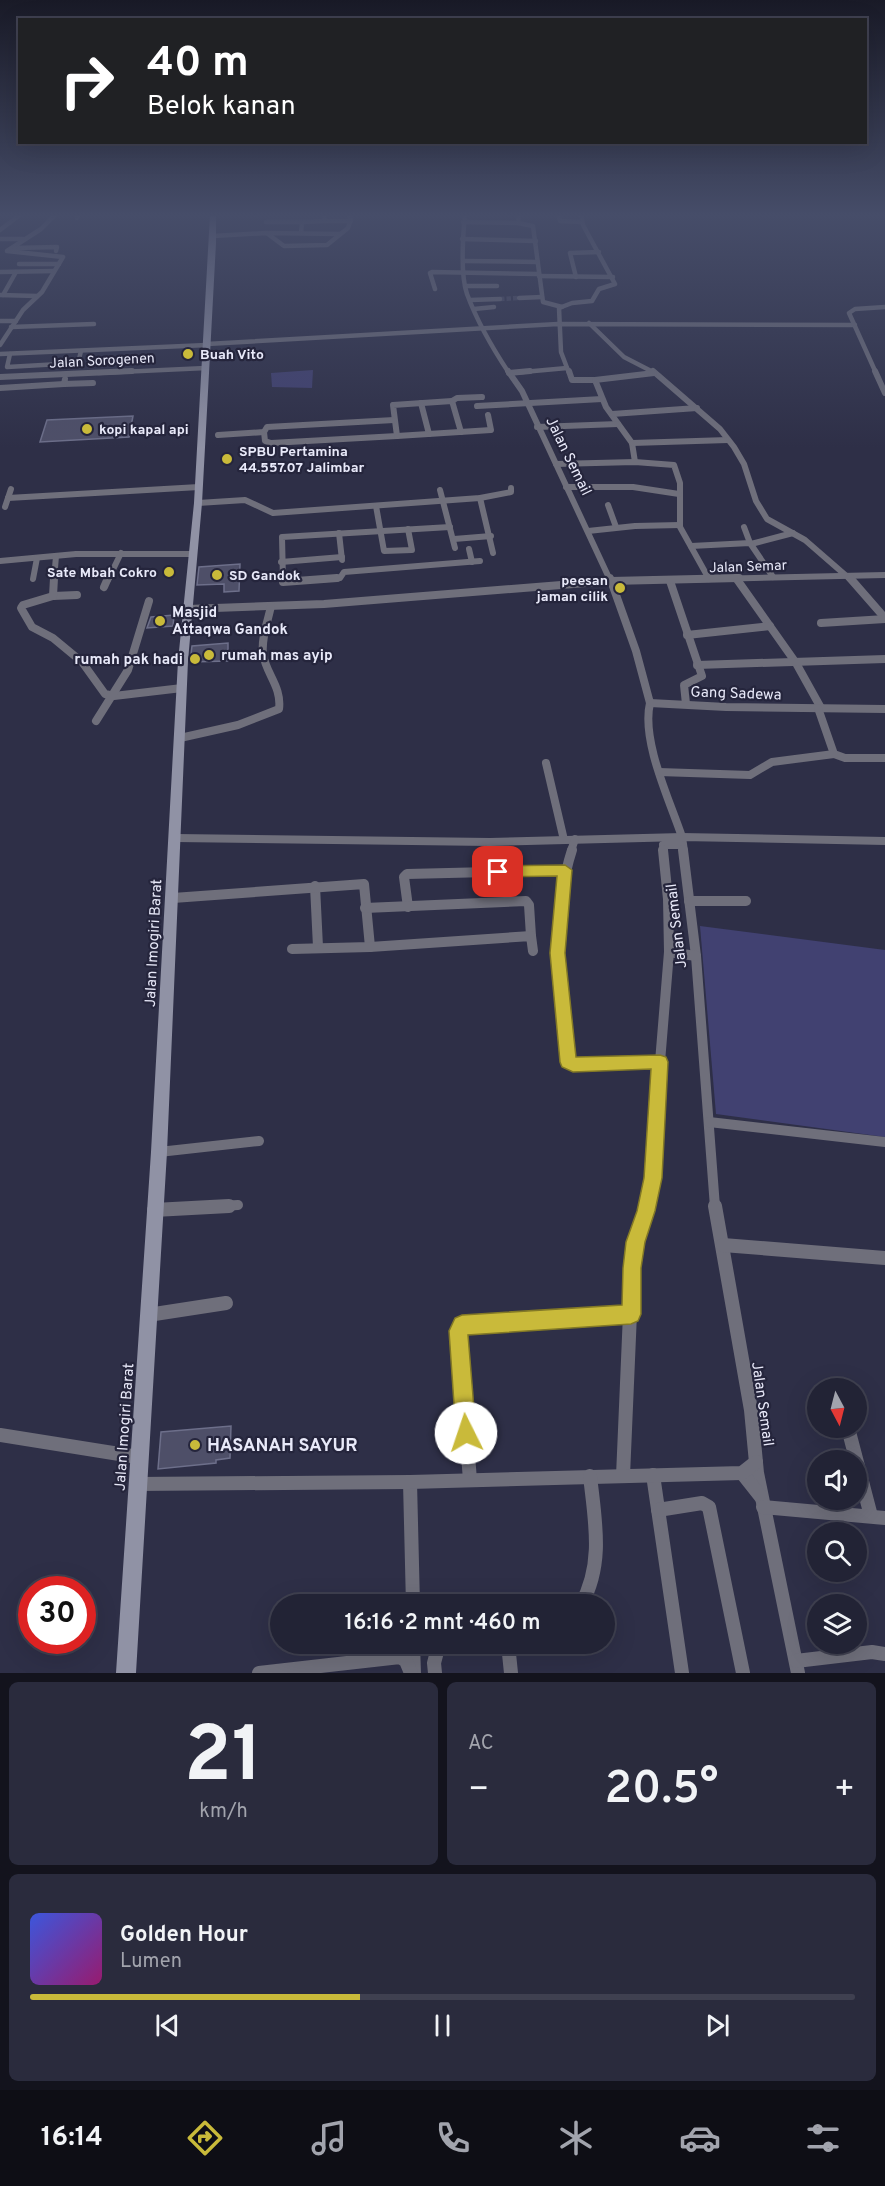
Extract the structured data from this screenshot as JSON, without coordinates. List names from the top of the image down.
{
  "streets": {
    "main road": ["Jalan Imogiri Barat"],
    "street": [
      "Jalan Sorogenen",
      "Jalan Semail",
      "Jalan Semar",
      "Gang Sadewa"
    ]
  },
  "crossings": [
    ["Jalan Sorogenen", "Jalan Imogiri Barat"],
    ["Jalan Semail", "Jalan Semar"],
    ["Jalan Semail", "Gang Sadewa"],
    ["Jalan Semar", "Jalan Imogiri Barat"]
  ],
  "places": [
    "Buah Vito",
    "kopi kapal api",
    "SPBU Pertamina 44.557.07 Jalimbar",
    "Sate Mbah Cokro",
    "SD Gandok",
    "peesan jaman cilik",
    "Masjid Attaqwa Gandok",
    "rumah mas ayip",
    "rumah pak hadi",
    "HASANAH SAYUR"
  ],
  "north": "bottom",
  "page": {
    "turn": ["40 m", "Belok kanan"],
    "limit": "30",
    "trip": "16:16 · 2 mnt · 460 m",
    "tile": [
      ["21", "km/h"],
      "AC"
    ],
    "heat": ["−", "20.5°", "+"],
    "song": ["Golden Hour", "Lumen"],
    "tabs": "16:14"
  }
}
